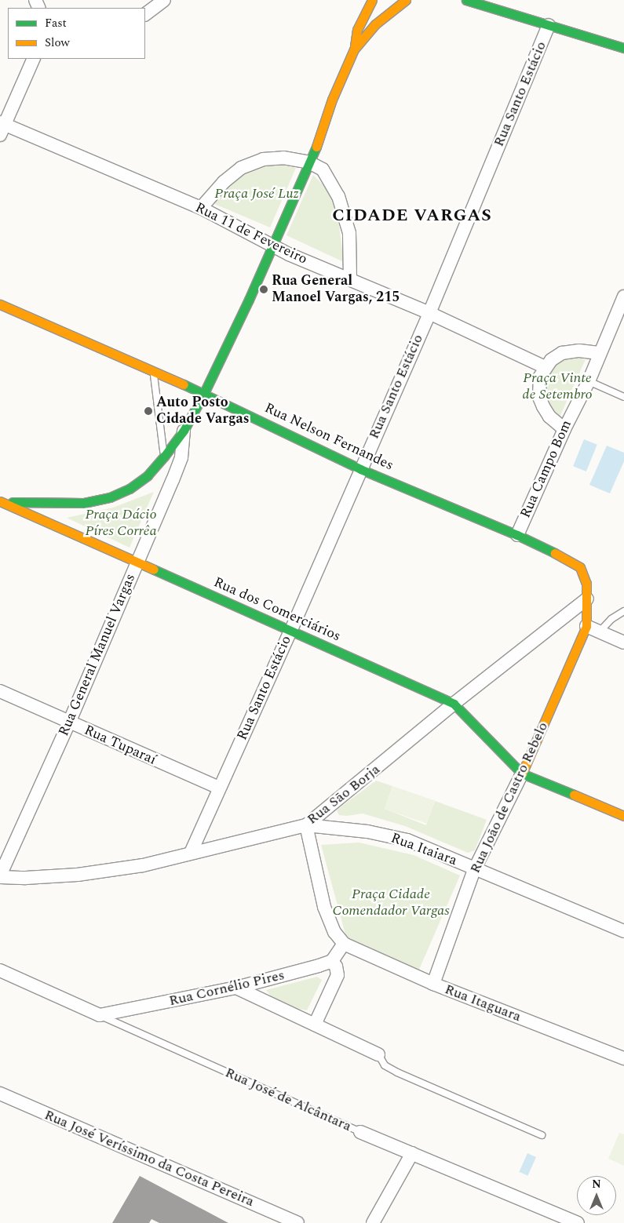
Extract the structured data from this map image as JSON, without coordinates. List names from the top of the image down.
{
  "streets": {
    "street": [
      "Rua Santo Estácio",
      "Rua 11 de Fevereiro",
      "Rua Nelson Fernandes",
      "Rua Campo Bom",
      "Rua dos Comerciários",
      "Rua General Manuel Vargas",
      "Rua Tuparaí",
      "Rua São Borja",
      "Rua João de Castro Rebelo",
      "Rua Itaiara",
      "Rua Cornélio Pires",
      "Rua Itaguara",
      "Rua José de Alcântara",
      "Rua José Veríssimo da Costa Pereira"
    ]
  },
  "crossings": [
    ["Rua Santo Estácio", "Rua 11 de Fevereiro"],
    ["Rua Santo Estácio", "Rua Nelson Fernandes"],
    ["Rua Santo Estácio", "Rua dos Comerciários"],
    ["Rua Santo Estácio", "Rua Tuparaí"],
    ["Rua Santo Estácio", "Rua São Borja"],
    ["Rua Nelson Fernandes", "Rua Campo Bom"],
    ["Rua Nelson Fernandes", "Rua São Borja"],
    ["Rua Nelson Fernandes", "Rua João de Castro Rebelo"],
    ["Rua dos Comerciários", "Rua General Manuel Vargas"],
    ["Rua dos Comerciários", "Rua São Borja"],
    ["Rua dos Comerciários", "Rua João de Castro Rebelo"],
    ["Rua General Manuel Vargas", "Rua Tuparaí"],
    ["Rua General Manuel Vargas", "Rua São Borja"],
    ["Rua São Borja", "Rua Itaiara"],
    ["Rua João de Castro Rebelo", "Rua Itaiara"],
    ["Rua João de Castro Rebelo", "Rua Itaguara"],
    ["Rua Cornélio Pires", "Rua José de Alcântara"]
  ],
  "districts": ["CIDADE VARGAS"],
  "parks": [
    "Praça José Luz",
    "Praça Vinte de Setembro",
    "Praça Dácio Píres Corrêa",
    "Praça Cidade Comendador Vargas"
  ],
  "places": ["Rua General Manoel Vargas, 215", "Auto Posto Cidade Vargas"],
  "legend": ["Fast", "Slow"],
  "north": "top"
}
